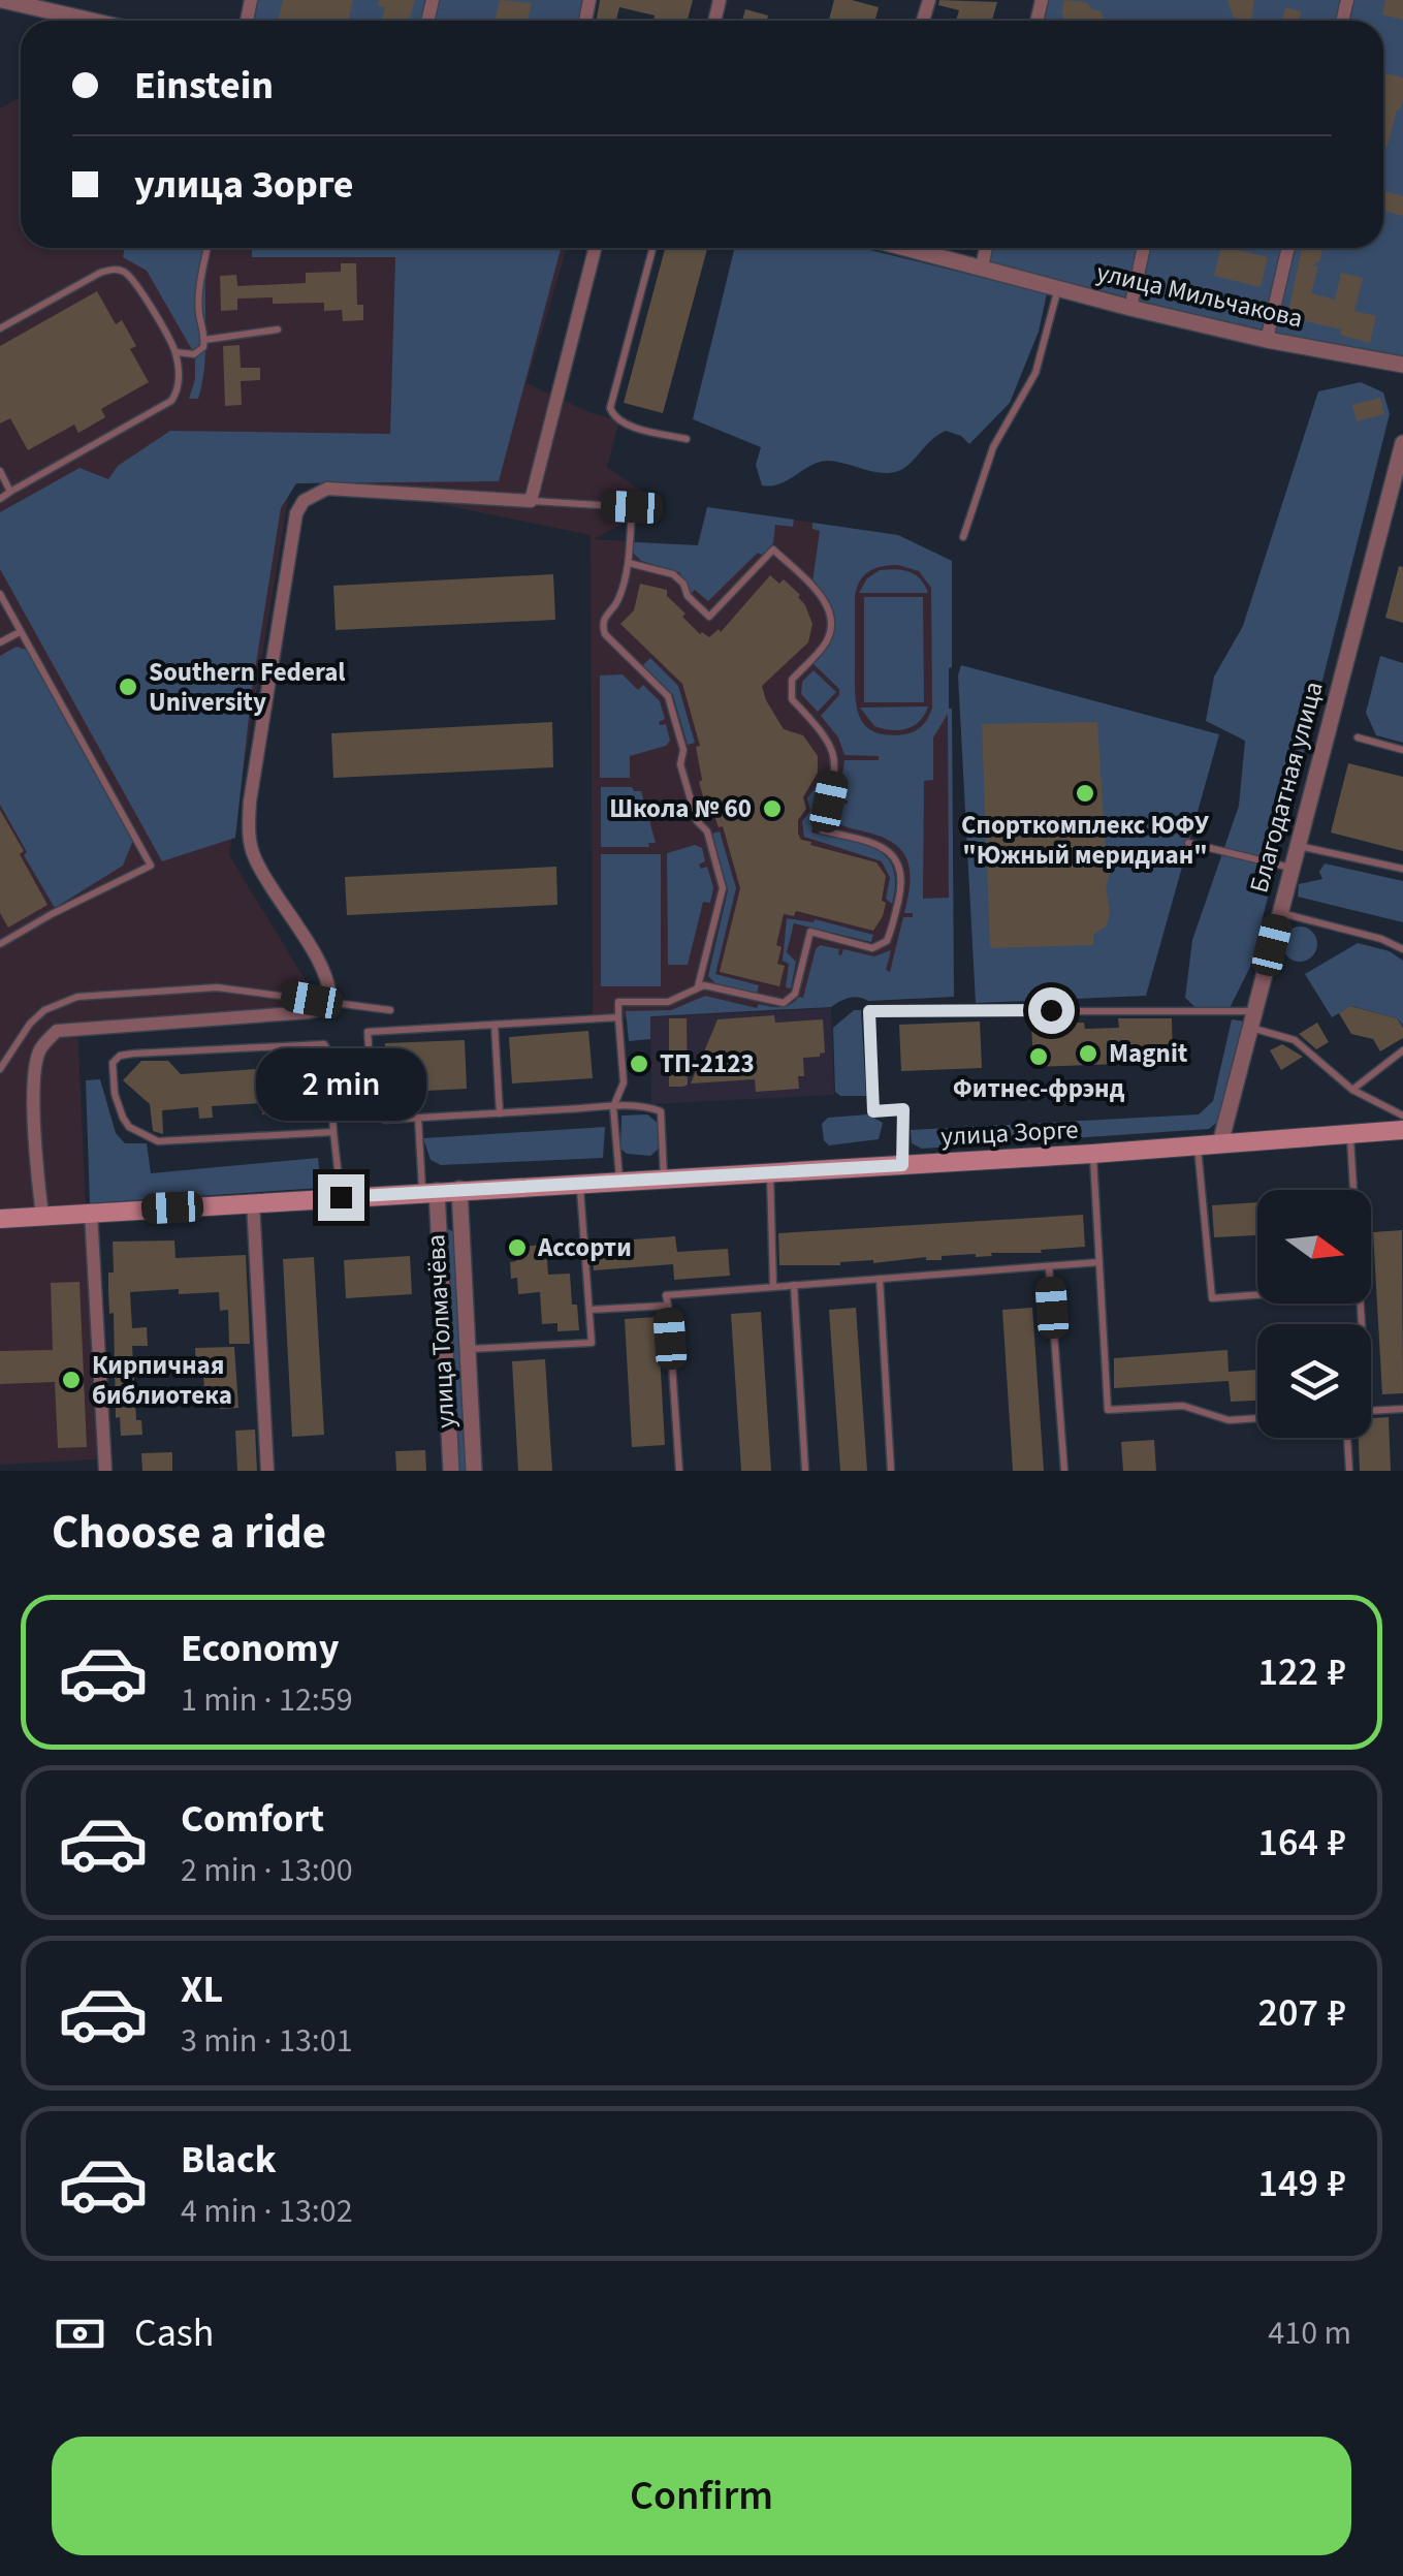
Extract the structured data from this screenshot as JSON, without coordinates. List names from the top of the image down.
{
  "streets": {
    "main road": ["улица Зорге"],
    "street": ["улица Мильчакова", "Благодатная улица", "улица Толмачёва"]
  },
  "crossings": [
    ["Благодатная улица", "улица Зорге"],
    ["улица Зорге", "улица Толмачёва"]
  ],
  "places": [
    "Southern Federal University",
    "Спорткомплекс ЮФУ \"Южный меридиан\"",
    "Школа № 60",
    "Magnit",
    "Фитнес-фрэнд",
    "ТП-2123",
    "Ассорти",
    "Кирпичная библиотека"
  ],
  "north": "right",
  "page": {
    "banner": ["Einstein", "улица Зорге"],
    "bubble": "2 min",
    "heading": "Choose a ride",
    "list": [
      {
        "name": "Economy",
        "note": "1 min · 12:59",
        "value": "122 ₽"
      },
      {
        "name": "Comfort",
        "note": "2 min · 13:00",
        "value": "164 ₽"
      },
      {
        "name": "XL",
        "note": "3 min · 13:01",
        "value": "207 ₽"
      },
      {
        "name": "Black",
        "note": "4 min · 13:02",
        "value": "149 ₽"
      }
    ],
    "pay": ["Cash", "410 m"],
    "buttons": "Confirm"
  }
}
